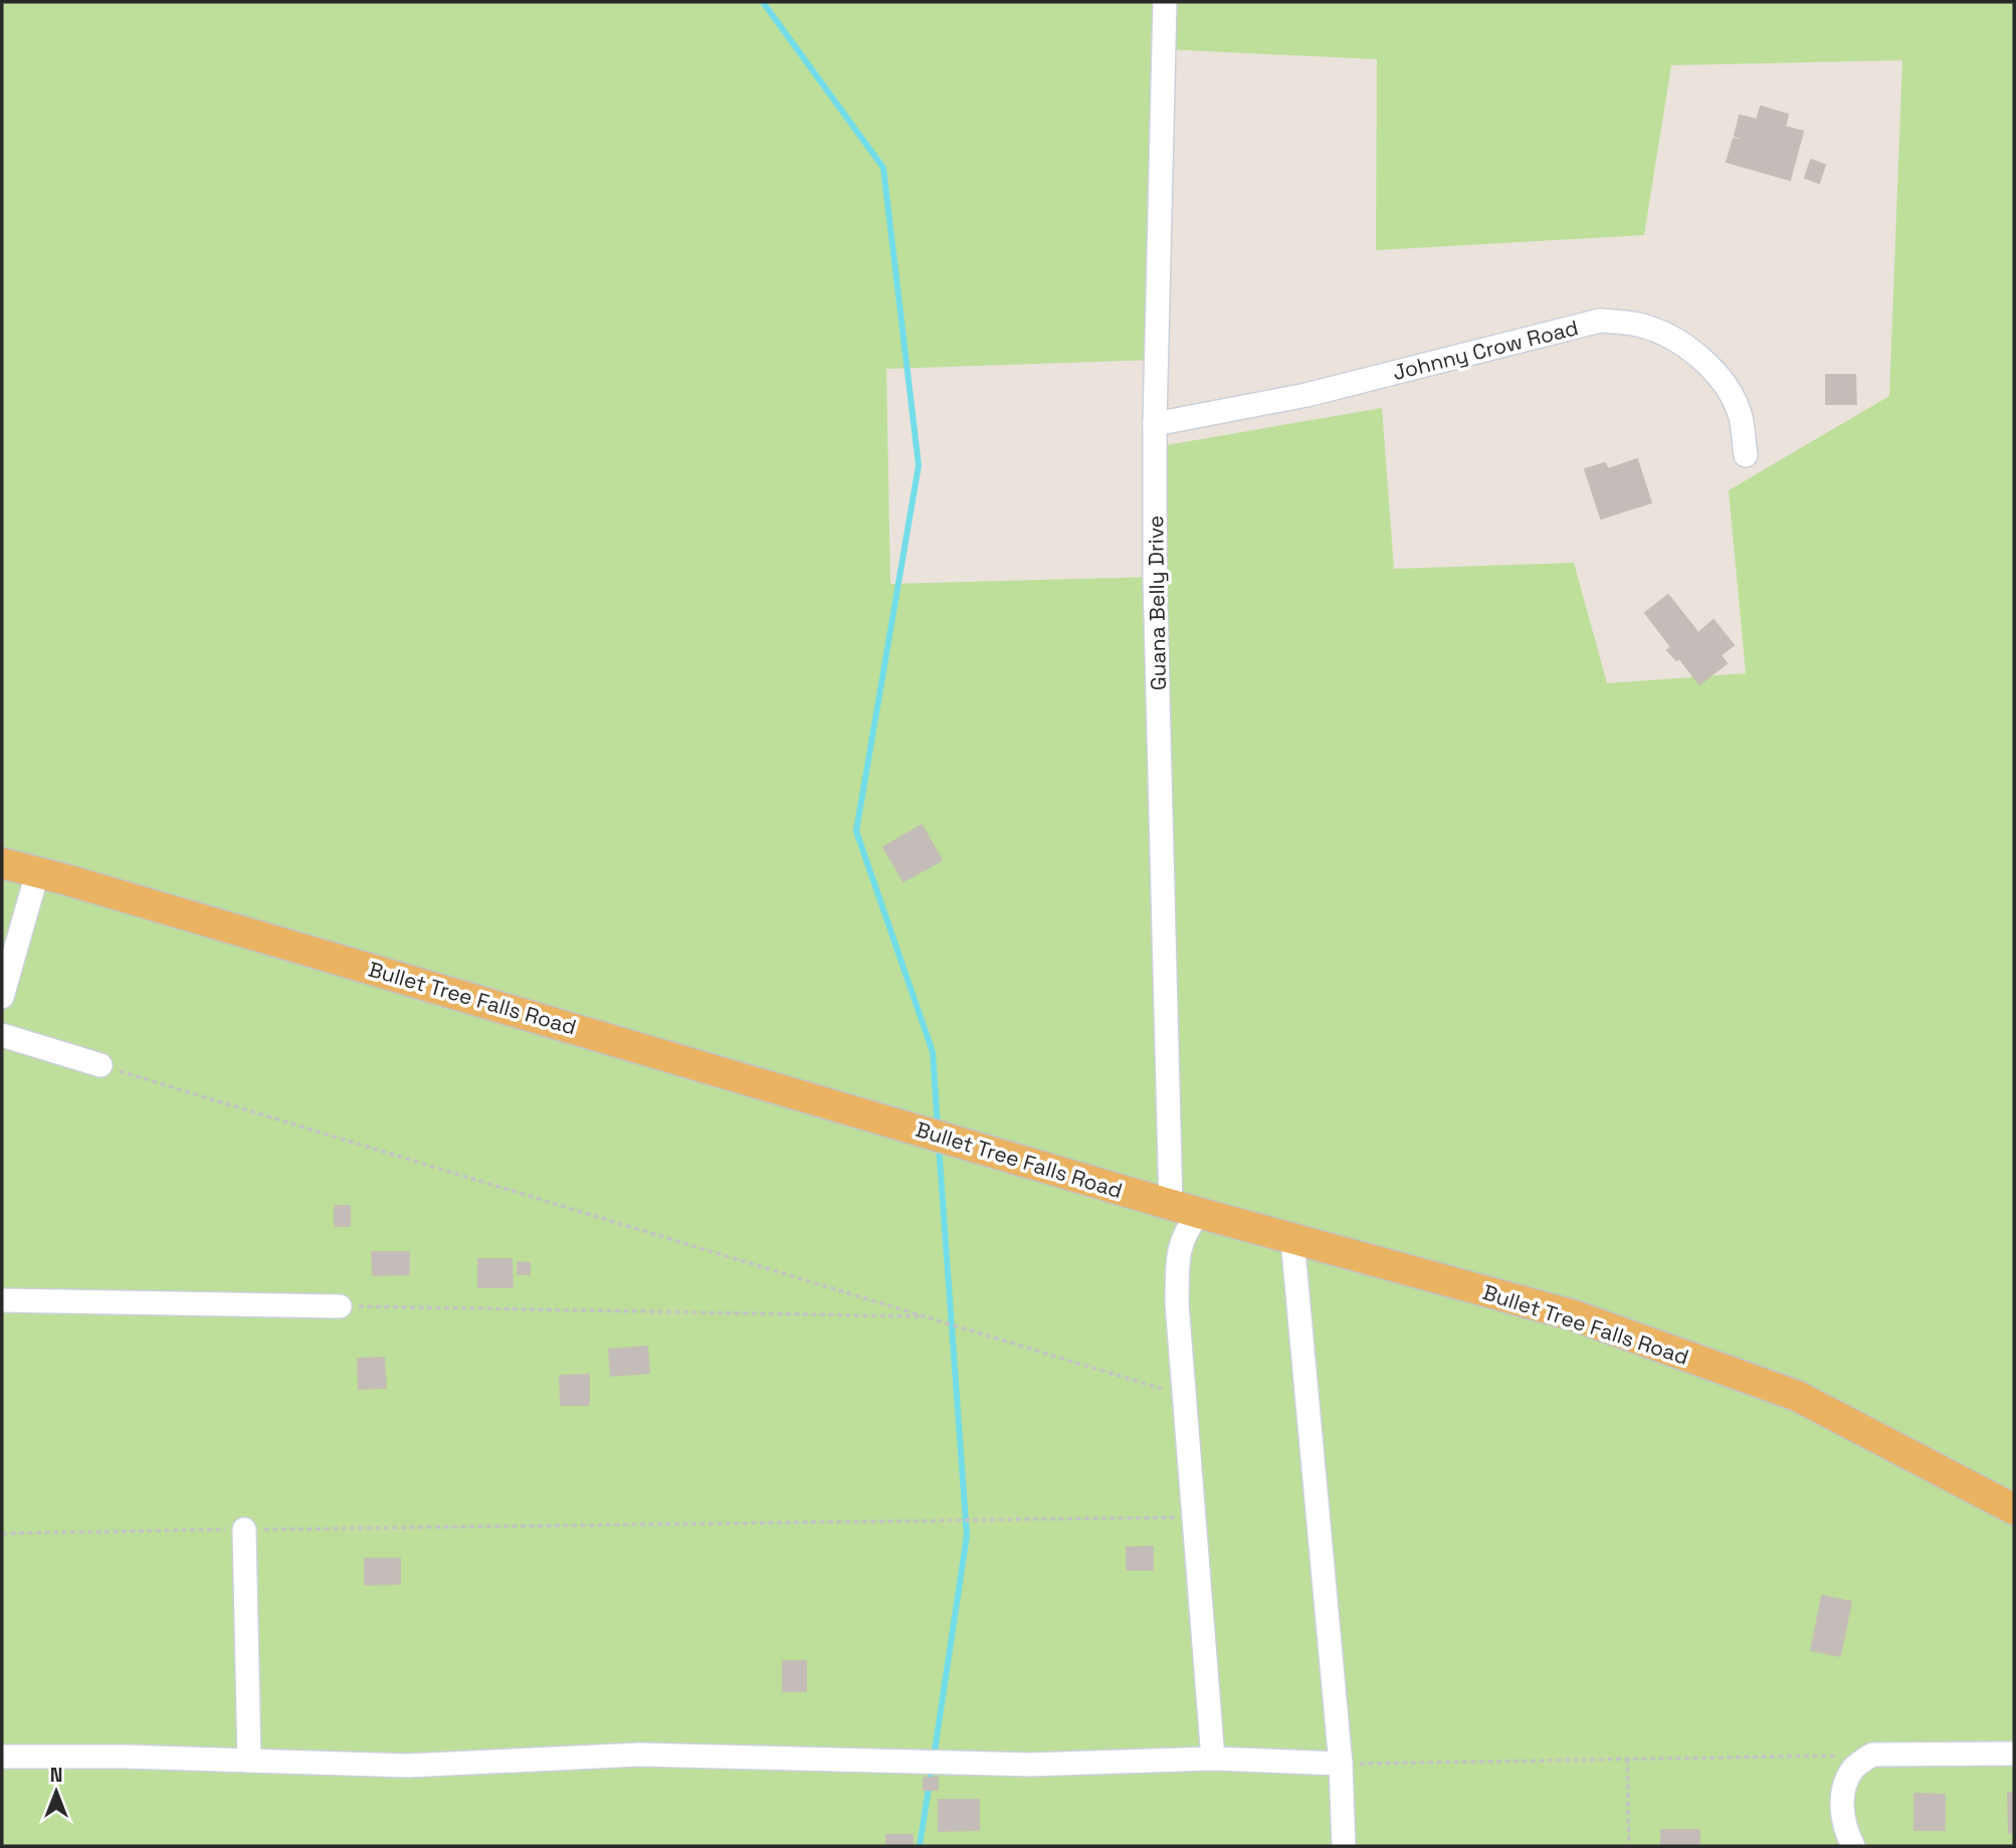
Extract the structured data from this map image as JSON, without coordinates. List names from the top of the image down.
{
  "streets": {
    "main road": ["Bullet Tree Falls Road"],
    "street": ["Johnny Crow Road", "Guana Belly Drive"]
  },
  "crossings": [
    ["Johnny Crow Road", "Guana Belly Drive"],
    ["Guana Belly Drive", "Bullet Tree Falls Road"]
  ],
  "north": "top"
}
